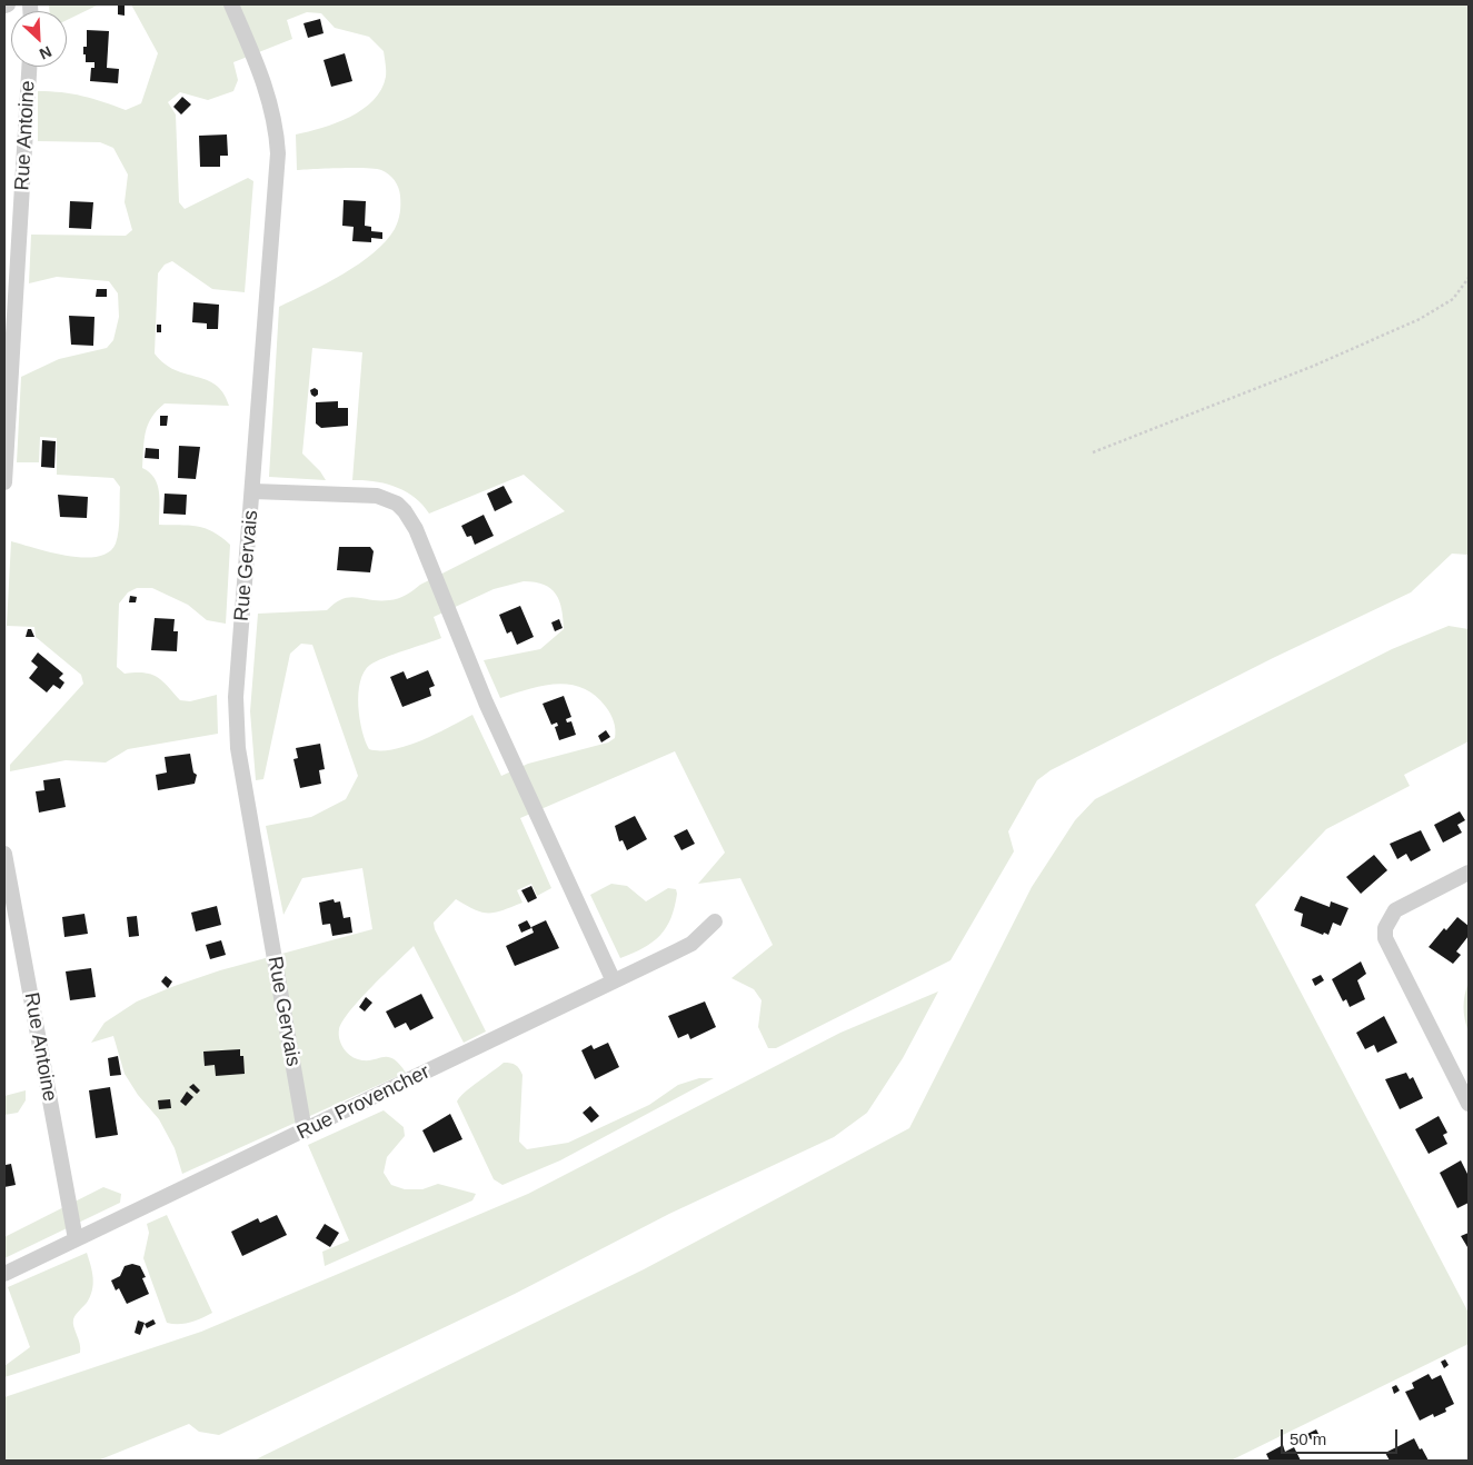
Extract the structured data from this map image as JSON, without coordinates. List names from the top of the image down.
{
  "streets": {
    "street": ["Rue Antoine", "Rue Gervais", "Rue Provencher"]
  },
  "crossings": [
    ["Rue Antoine", "Rue Provencher"],
    ["Rue Gervais", "Rue Provencher"]
  ],
  "scale_bar": "50 m",
  "north": "bottom right"
}
